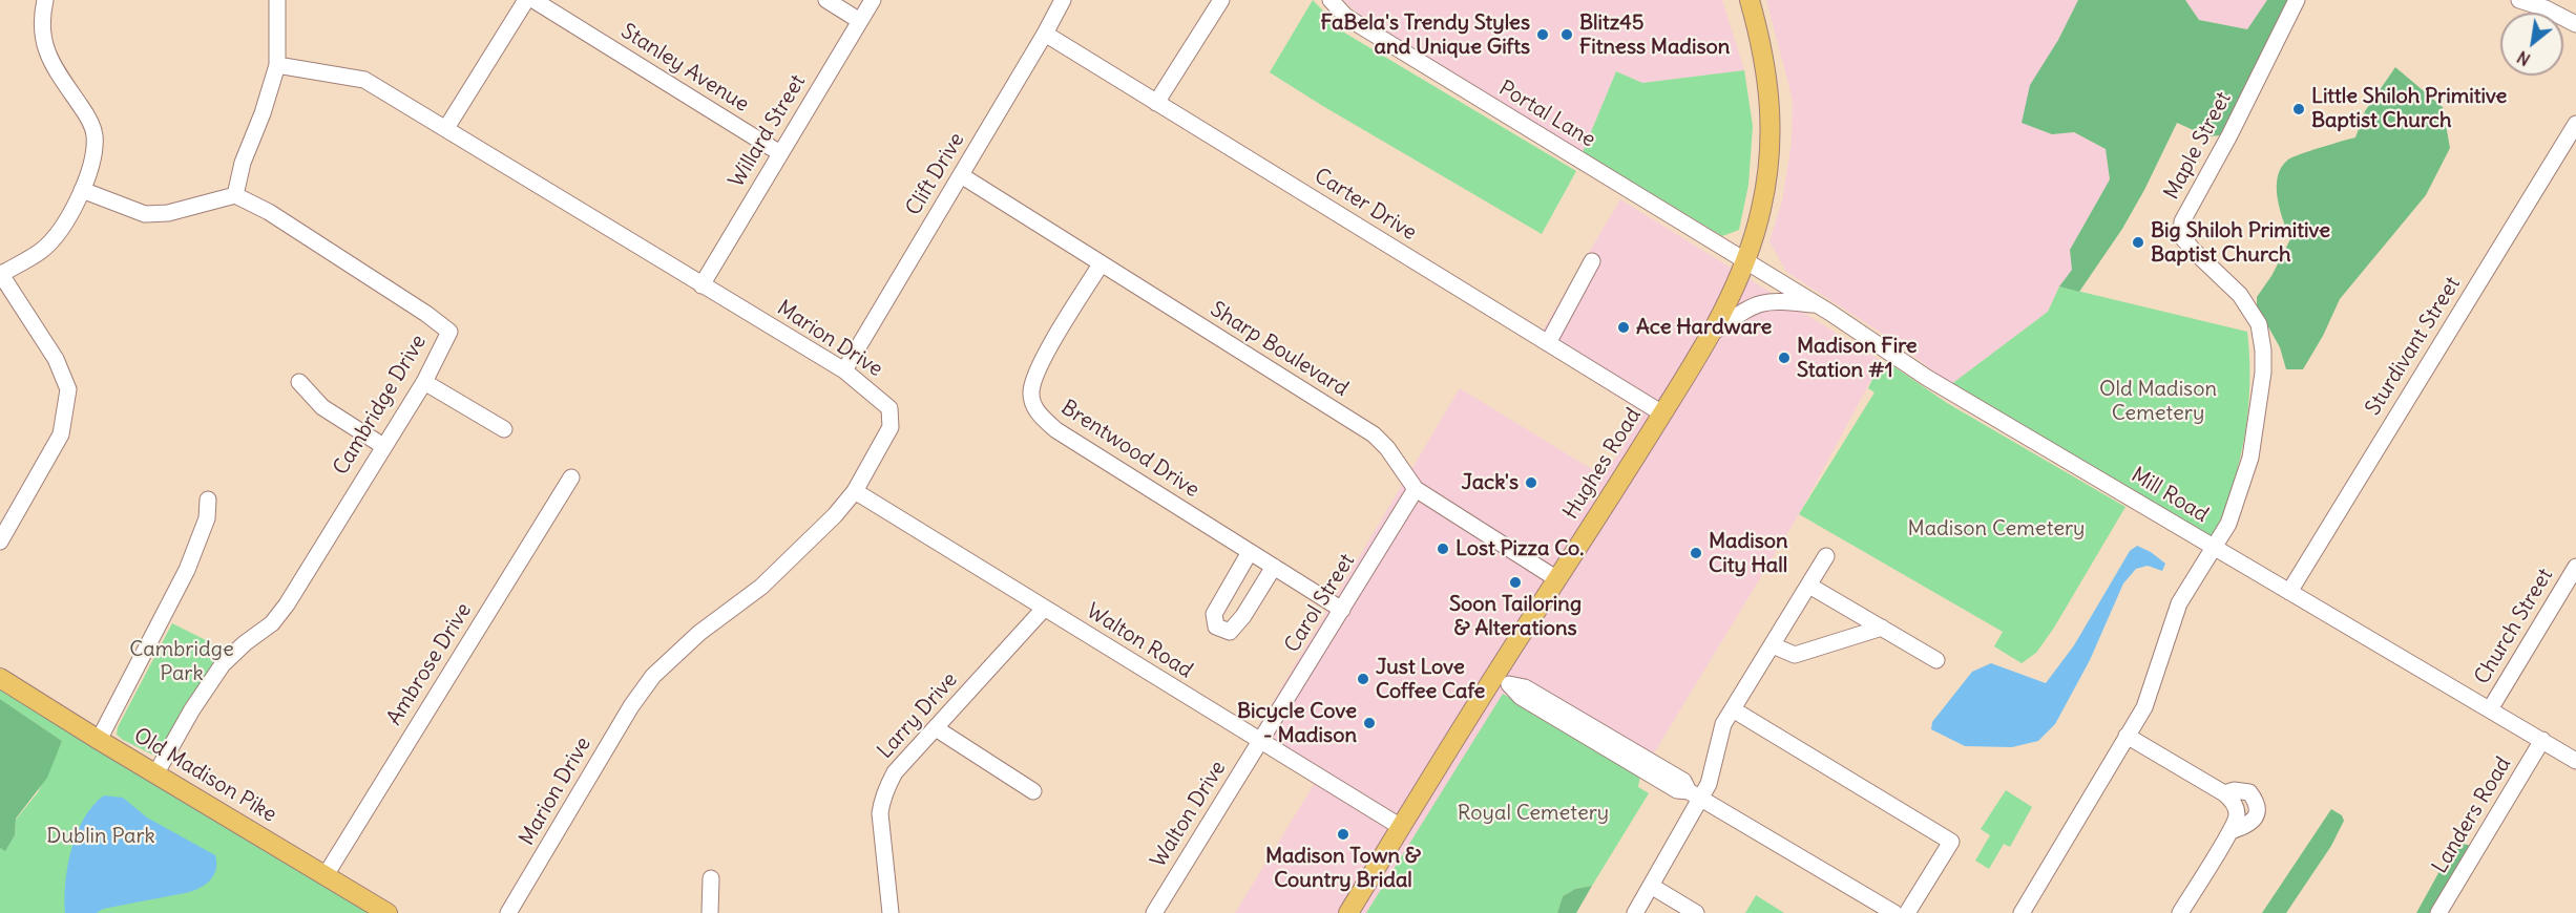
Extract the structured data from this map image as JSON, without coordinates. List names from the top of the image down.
{
  "streets": {
    "main road": ["Hughes Road", "Old Madison Pike"],
    "street": [
      "Stanley Avenue",
      "Portal Lane",
      "Willard Street",
      "Maple Street",
      "Clift Drive",
      "Carter Drive",
      "Marion Drive",
      "Sturdivant Street",
      "Sharp Boulevard",
      "Cambridge Drive",
      "Brentwood Drive",
      "Mill Road",
      "Carol Street",
      "Church Street",
      "Walton Road",
      "Ambrose Drive",
      "Larry Drive",
      "Walton Drive",
      "Landers Road"
    ]
  },
  "crossings": [
    ["Stanley Avenue", "Willard Street"],
    ["Portal Lane", "Hughes Road"],
    ["Portal Lane", "Mill Road"],
    ["Willard Street", "Marion Drive"],
    ["Maple Street", "Mill Road"],
    ["Clift Drive", "Carter Drive"],
    ["Clift Drive", "Marion Drive"],
    ["Clift Drive", "Sharp Boulevard"],
    ["Carter Drive", "Hughes Road"],
    ["Marion Drive", "Walton Road"],
    ["Sturdivant Street", "Mill Road"],
    ["Sharp Boulevard", "Brentwood Drive"],
    ["Sharp Boulevard", "Hughes Road"],
    ["Sharp Boulevard", "Carol Street"],
    ["Cambridge Drive", "Old Madison Pike"],
    ["Brentwood Drive", "Carol Street"],
    ["Hughes Road", "Mill Road"],
    ["Hughes Road", "Walton Road"],
    ["Mill Road", "Church Street"],
    ["Mill Road", "Landers Road"],
    ["Carol Street", "Walton Road"],
    ["Carol Street", "Walton Drive"],
    ["Walton Road", "Larry Drive"],
    ["Walton Road", "Walton Drive"],
    ["Ambrose Drive", "Old Madison Pike"]
  ],
  "parks": [
    "Old Madison Cemetery",
    "Madison Cemetery",
    "Cambridge Park",
    "Royal Cemetery",
    "Dublin Park"
  ],
  "places": [
    "FaBela's Trendy Styles and Unique Gifts",
    "Blitz45 Fitness Madison",
    "Little Shiloh Primitive Baptist Church",
    "Big Shiloh Primitive Baptist Church",
    "Ace Hardware",
    "Madison Fire Station #1",
    "Jack's",
    "Lost Pizza Co.",
    "Madison City Hall",
    "Soon Tailoring & Alterations",
    "Just Love Coffee Cafe",
    "Bicycle Cove - Madison",
    "Madison Town & Country Bridal"
  ],
  "north": "bottom left"
}
